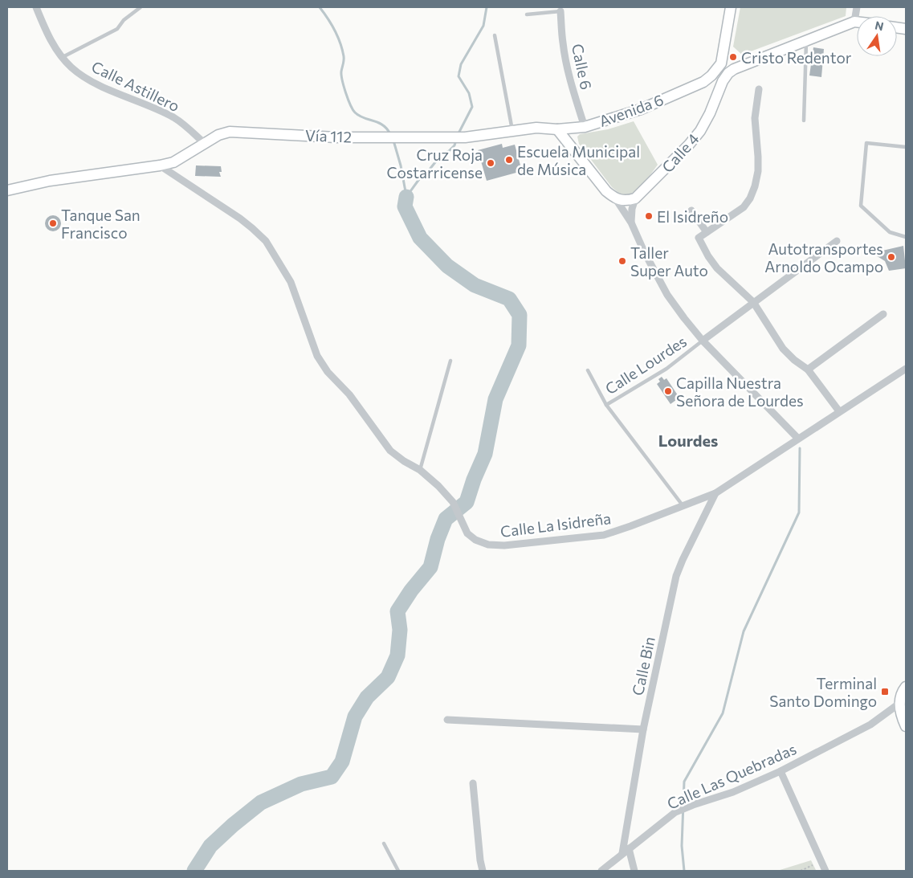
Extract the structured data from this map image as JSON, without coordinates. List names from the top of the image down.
{
  "streets": {
    "main road": ["Avenida 6", "Vía 112", "Calle 4"],
    "street": [
      "Calle 6",
      "Calle Astillero",
      "Calle La Isidreña",
      "Calle Bin",
      "Calle Las Quebradas"
    ],
    "lane": ["Calle Lourdes"]
  },
  "crossings": [
    ["Calle 6", "Avenida 6"],
    ["Calle Astillero", "Vía 112"],
    ["Avenida 6", "Vía 112"],
    ["Vía 112", "Calle La Isidreña"],
    ["Calle Lourdes", "Calle La Isidreña"],
    ["Calle La Isidreña", "Calle Bin"],
    ["Calle Bin", "Calle Las Quebradas"]
  ],
  "districts": ["Lourdes"],
  "places": {
    "other": [
      "Cristo Redentor",
      "Escuela Municipal de Música",
      "Cruz Roja Costarricense",
      "El Isidreño",
      "Tanque San Francisco",
      "Autotransportes Arnoldo Ocampo",
      "Taller Super Auto",
      "Capilla Nuestra Señora de Lourdes"
    ],
    "transit": ["Terminal Santo Domingo"]
  },
  "north": "top"
}
